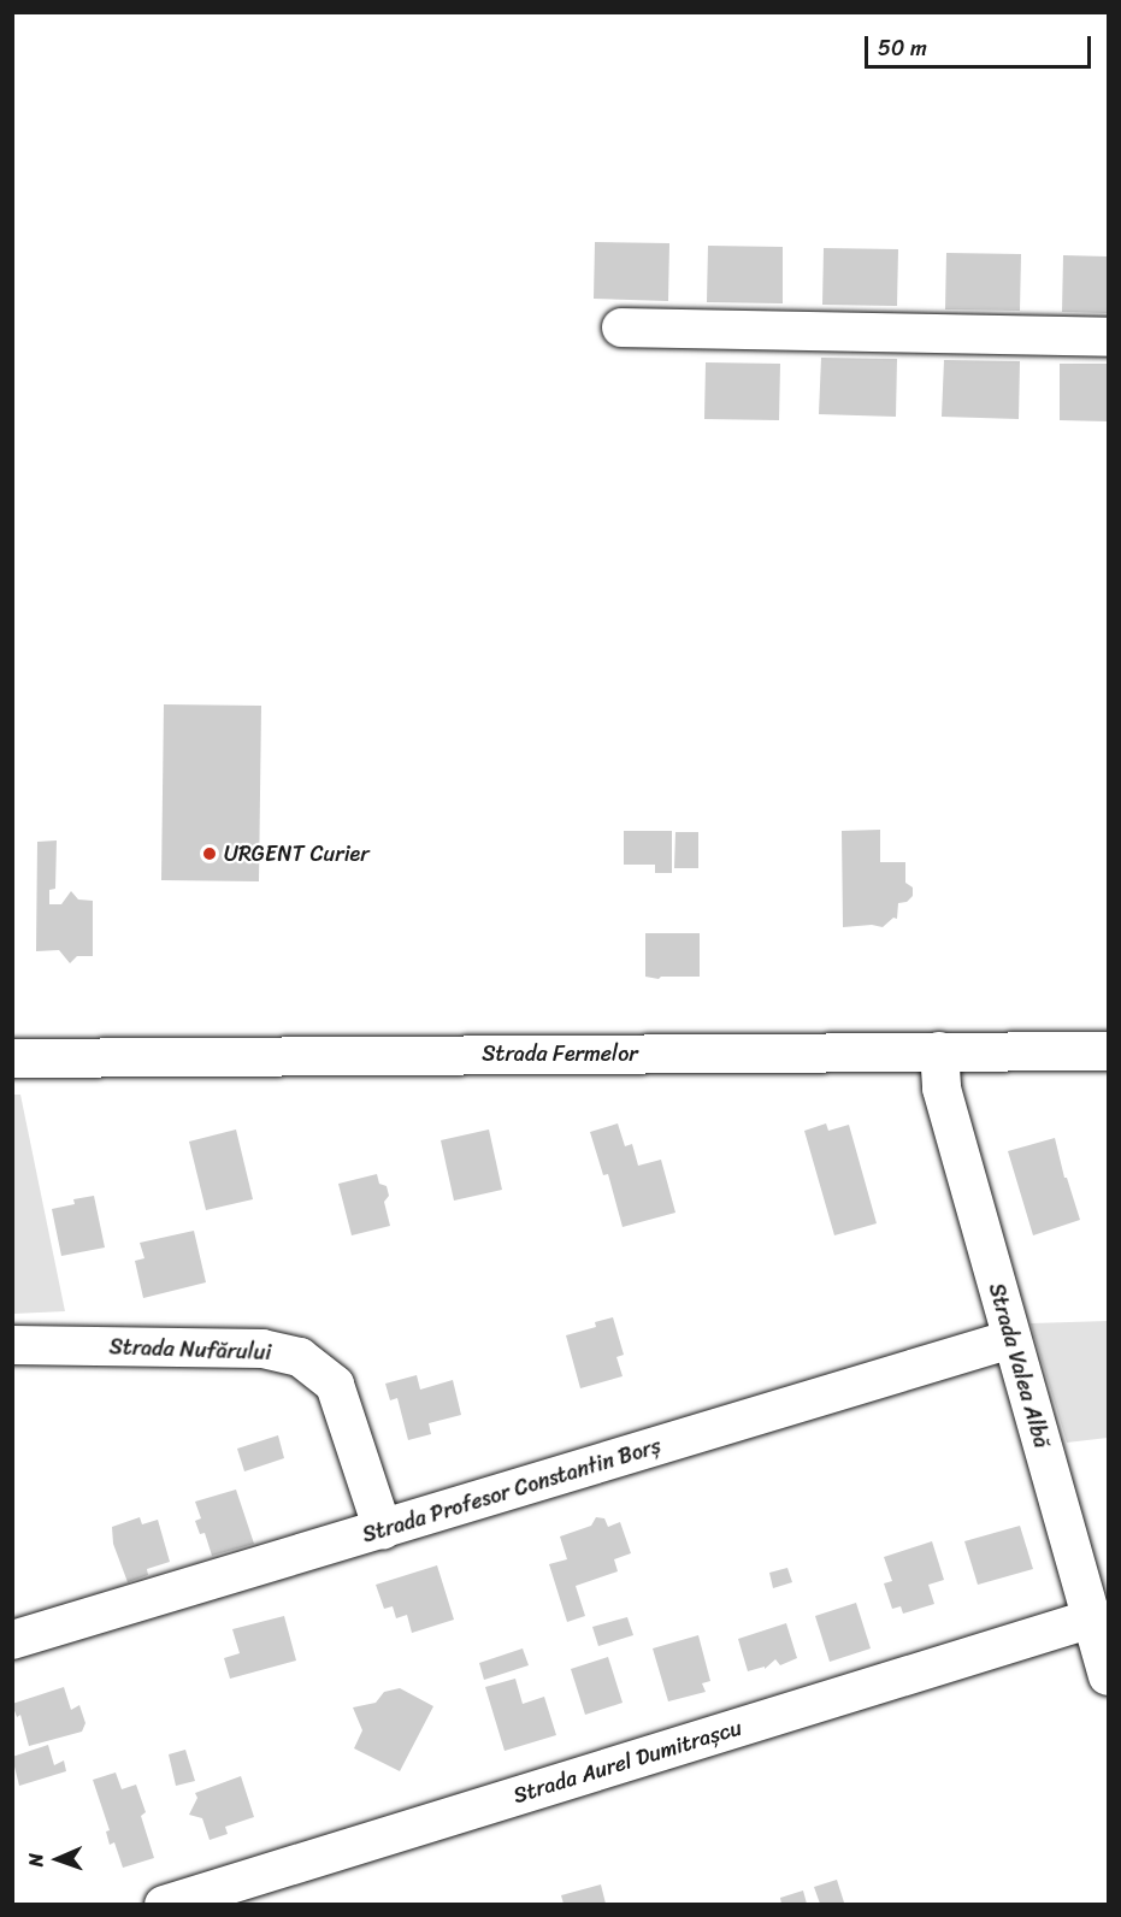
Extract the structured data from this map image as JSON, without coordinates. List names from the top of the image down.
{
  "streets": {
    "street": [
      "Strada Fermelor",
      "Strada Nufărului",
      "Strada Valea Albă",
      "Strada Profesor Constantin Borș",
      "Strada Aurel Dumitrașcu"
    ]
  },
  "crossings": [
    ["Strada Fermelor", "Strada Valea Albă"],
    ["Strada Nufărului", "Strada Profesor Constantin Borș"],
    ["Strada Valea Albă", "Strada Profesor Constantin Borș"],
    ["Strada Valea Albă", "Strada Aurel Dumitrașcu"]
  ],
  "places": ["URGENT Curier"],
  "scale_bar": "50 m",
  "north": "left"
}
